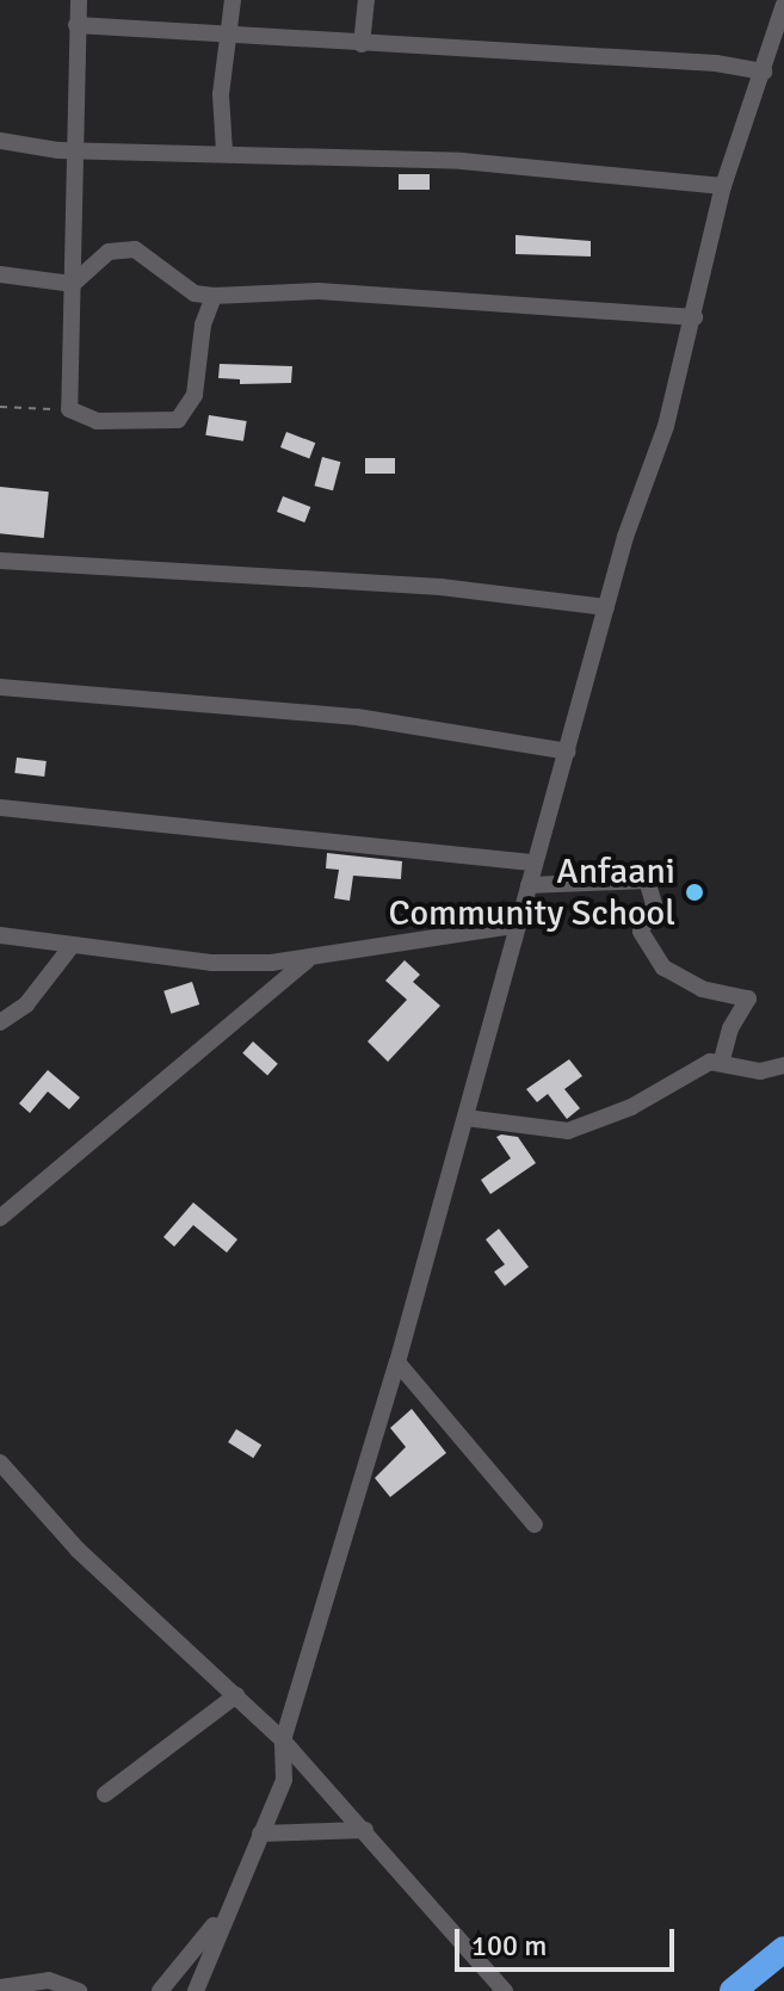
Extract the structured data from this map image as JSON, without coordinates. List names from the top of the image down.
{
  "places": ["Anfaani Community School"],
  "scale_bar": "100 m"
}
